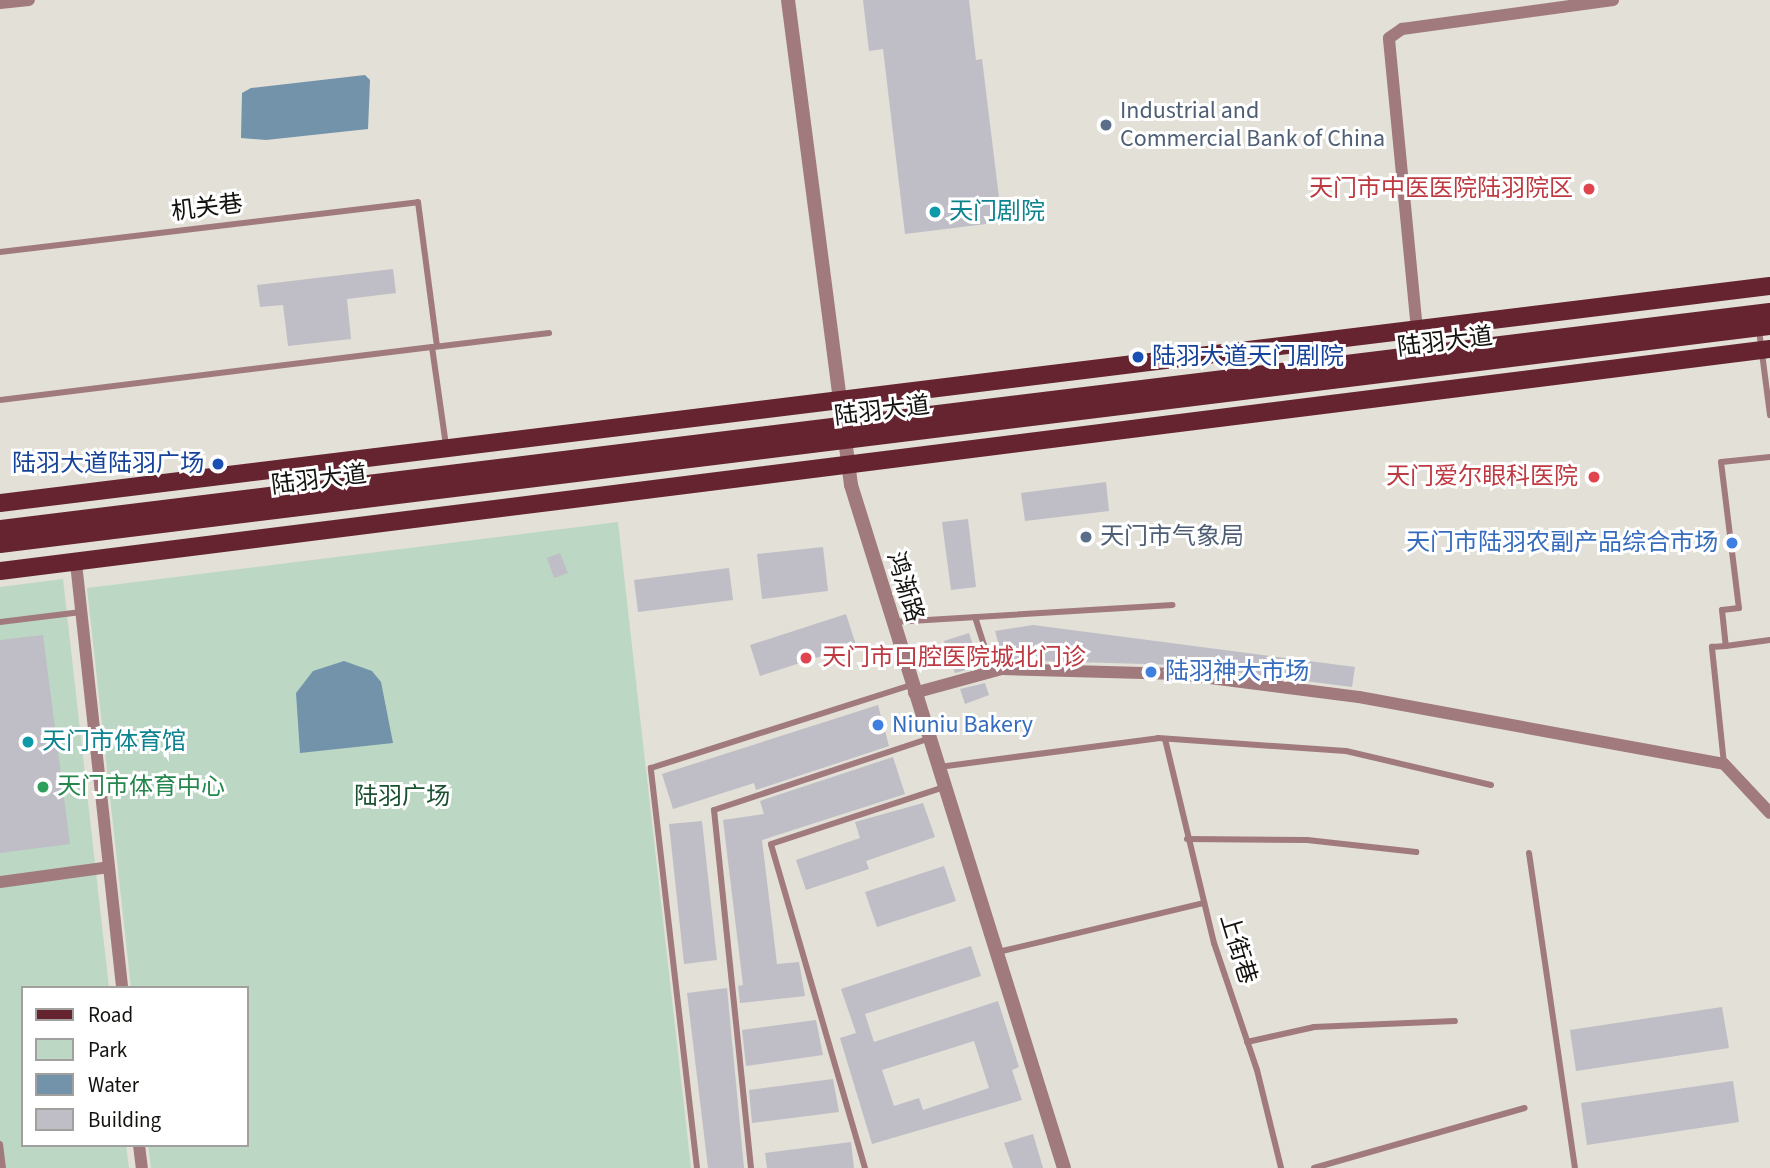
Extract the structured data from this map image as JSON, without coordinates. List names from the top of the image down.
{
  "streets": {
    "main road": ["陆羽大道"],
    "street": ["鸿渐路"],
    "lane": ["机关巷", "上街巷"]
  },
  "crossings": [
    ["陆羽大道", "鸿渐路"]
  ],
  "parks": ["陆羽广场"],
  "places": [
    "Industrial and Commercial Bank of China",
    "天门市中医医院陆羽院区",
    "天门剧院",
    "陆羽大道天门剧院",
    "陆羽大道陆羽广场",
    "天门爱尔眼科医院",
    "天门市气象局",
    "天门市陆羽农副产品综合市场",
    "天门市口腔医院城北门诊",
    "陆羽神大市场",
    "Niuniu Bakery",
    "天门市体育馆",
    "天门市体育中心"
  ],
  "legend": [
    "Road",
    "Park",
    "Water",
    "Building"
  ]
}
